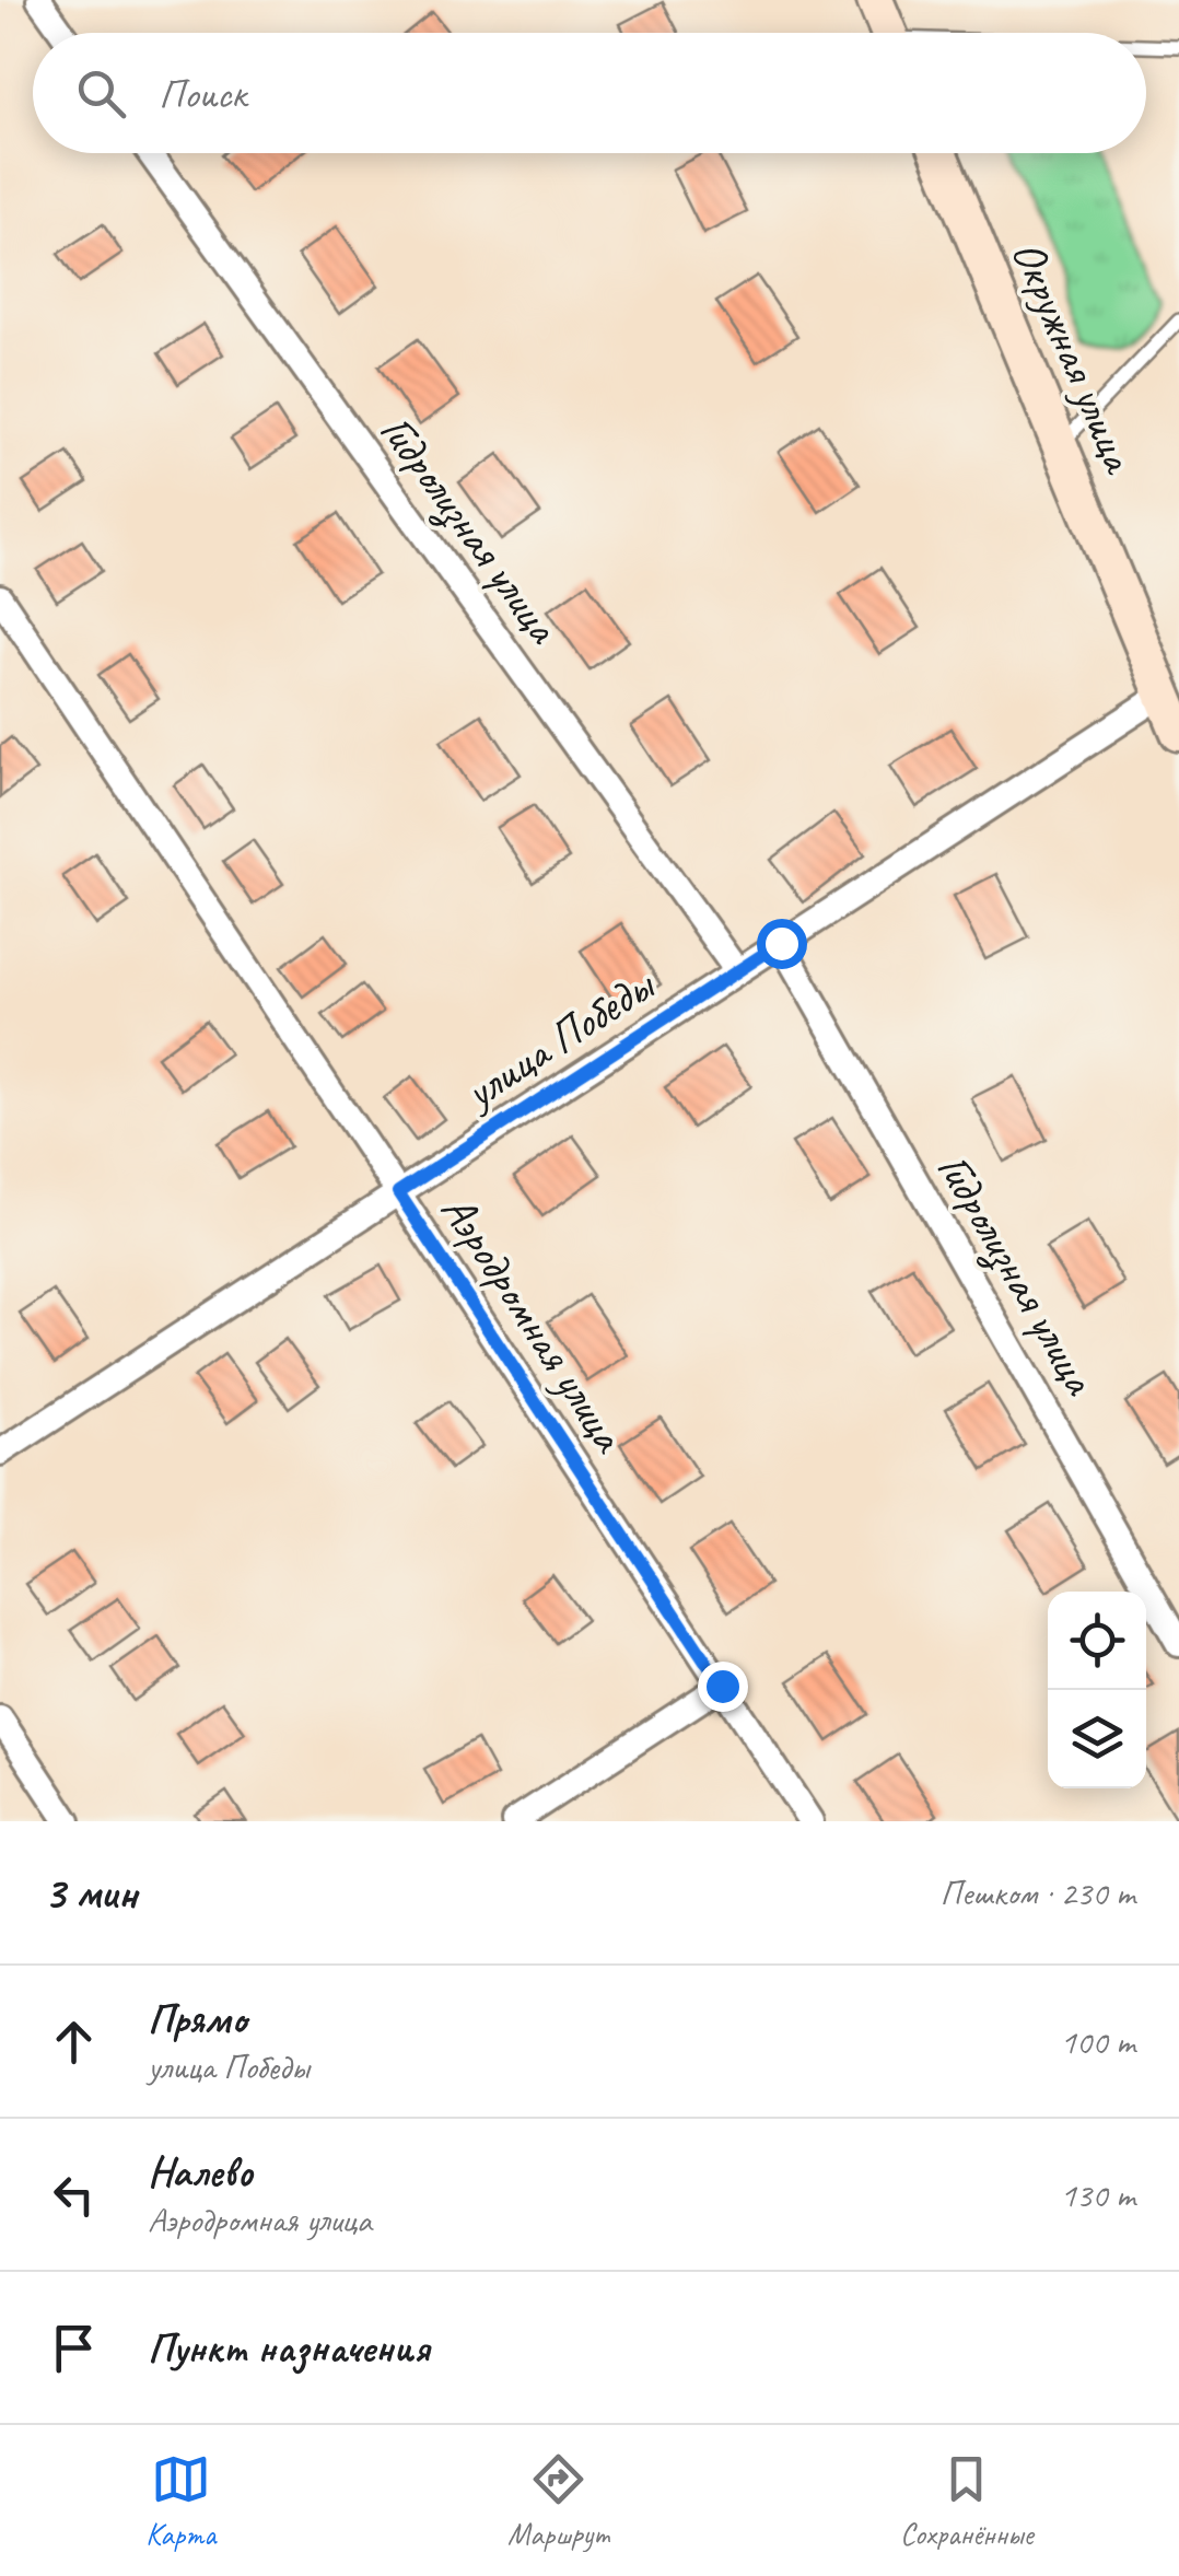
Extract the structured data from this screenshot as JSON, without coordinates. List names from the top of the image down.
{
  "streets": {
    "main road": ["Окружная улица"],
    "street": ["Гидролизная улица", "улица Победы", "Аэродромная улица"]
  },
  "crossings": [
    ["Окружная улица", "улица Победы"],
    ["Гидролизная улица", "улица Победы"],
    ["улица Победы", "Аэродромная улица"]
  ],
  "page": {
    "search": "Поиск",
    "heading": ["3 мин", "Пешком · 230 m"],
    "list": [
      ["Прямо", "улица Победы", "100 m"],
      ["Налево", "Аэродромная улица", "130 m"],
      "Пункт назначения"
    ],
    "nav": ["Карта", "Маршрут", "Сохранённые"]
  }
}
